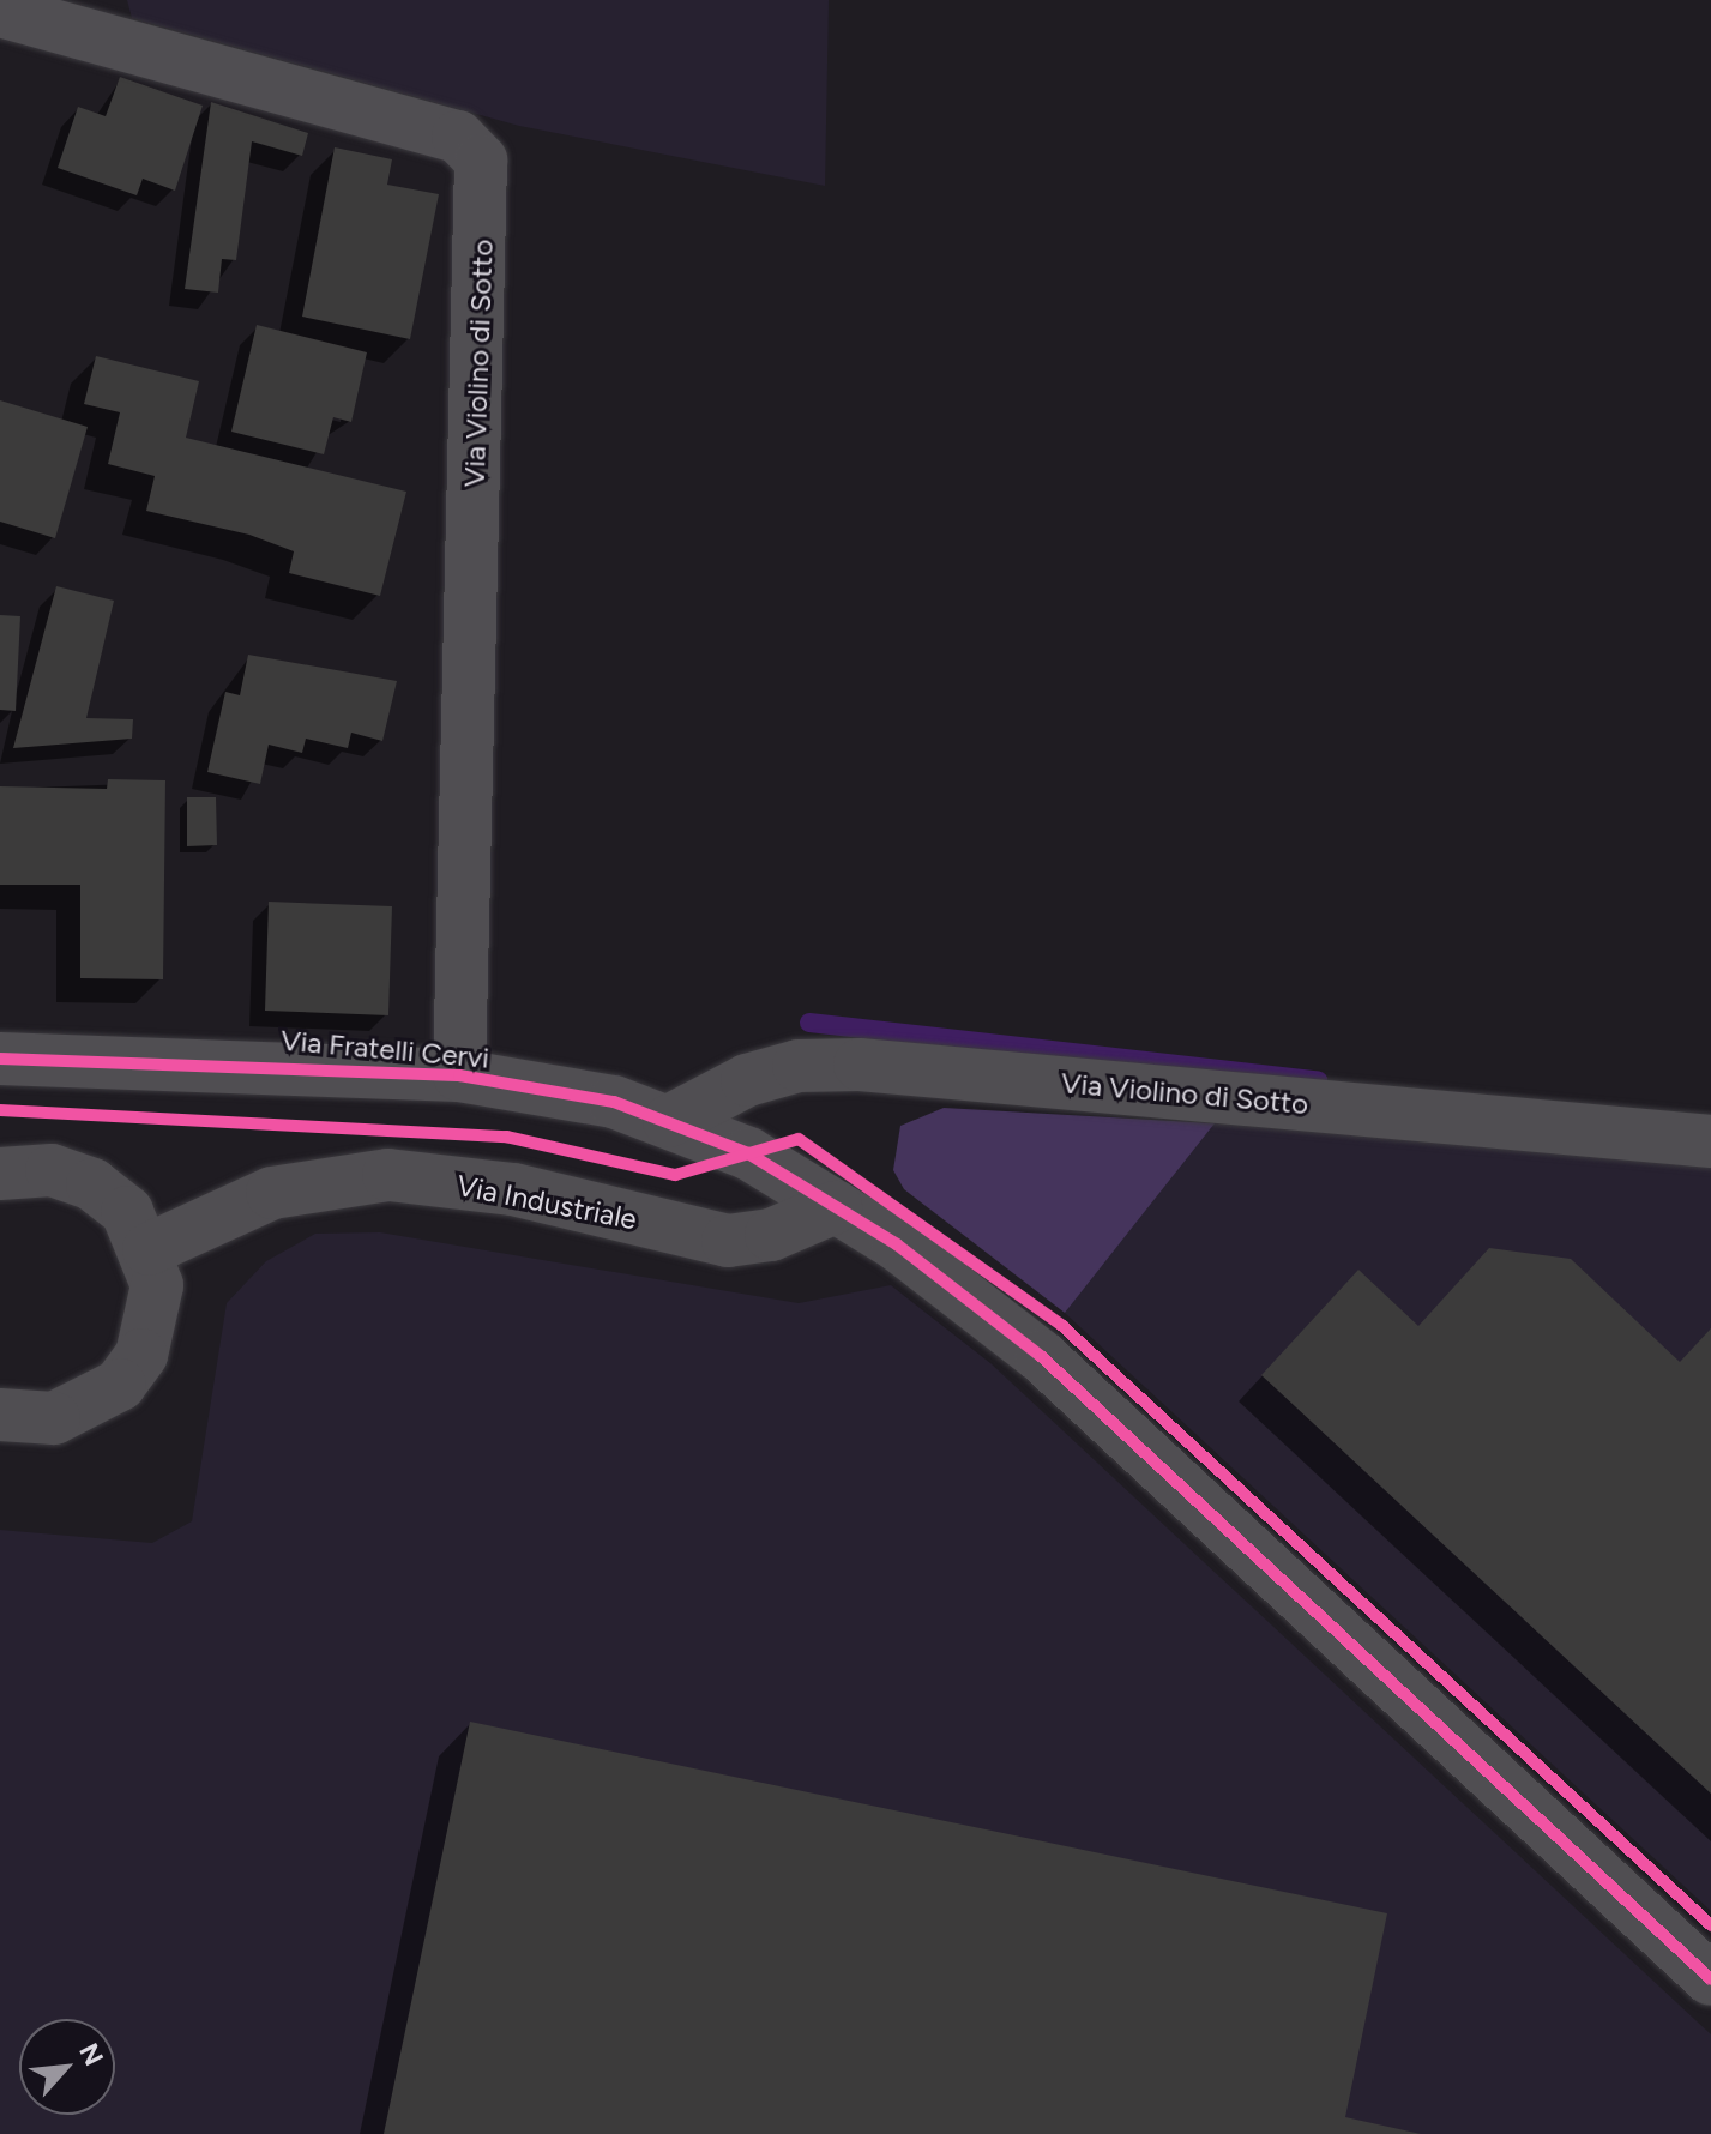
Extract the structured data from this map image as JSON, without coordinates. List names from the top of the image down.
{
  "streets": {
    "street": ["Via Violino di Sotto", "Via Fratelli Cervi", "Via Industriale"]
  },
  "crossings": [
    ["Via Violino di Sotto", "Via Fratelli Cervi"],
    ["Via Fratelli Cervi", "Via Industriale"]
  ],
  "north": "top right"
}
